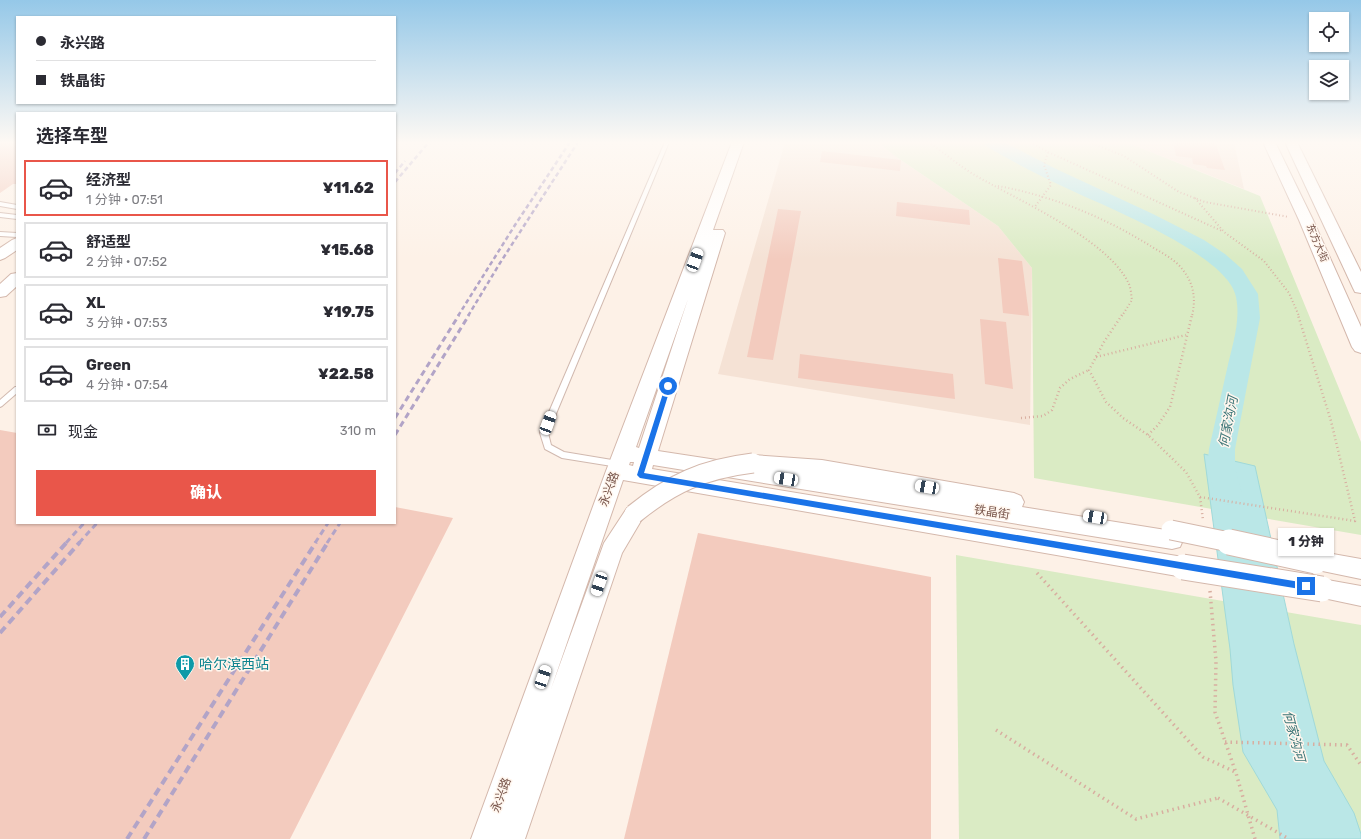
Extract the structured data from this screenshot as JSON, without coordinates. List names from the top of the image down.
{
  "streets": {
    "main road": ["东方大街", "永兴路", "铁晶街"]
  },
  "crossings": [
    ["永兴路", "铁晶街"]
  ],
  "water": ["何家沟河"],
  "places": {
    "building": ["哈尔滨西站"]
  },
  "page": {
    "banner": ["永兴路", "铁晶街"],
    "heading": "选择车型",
    "list": [
      {
        "name": "经济型",
        "note": "1 分钟 · 07:51",
        "value": "¥11.62"
      },
      {
        "name": "舒适型",
        "note": "2 分钟 · 07:52",
        "value": "¥15.68"
      },
      {
        "name": "XL",
        "note": "3 分钟 · 07:53",
        "value": "¥19.75"
      },
      {
        "name": "Green",
        "note": "4 分钟 · 07:54",
        "value": "¥22.58"
      }
    ],
    "pay": ["现金", "310 m"],
    "buttons": "确认",
    "bubble": "1 分钟"
  }
}
